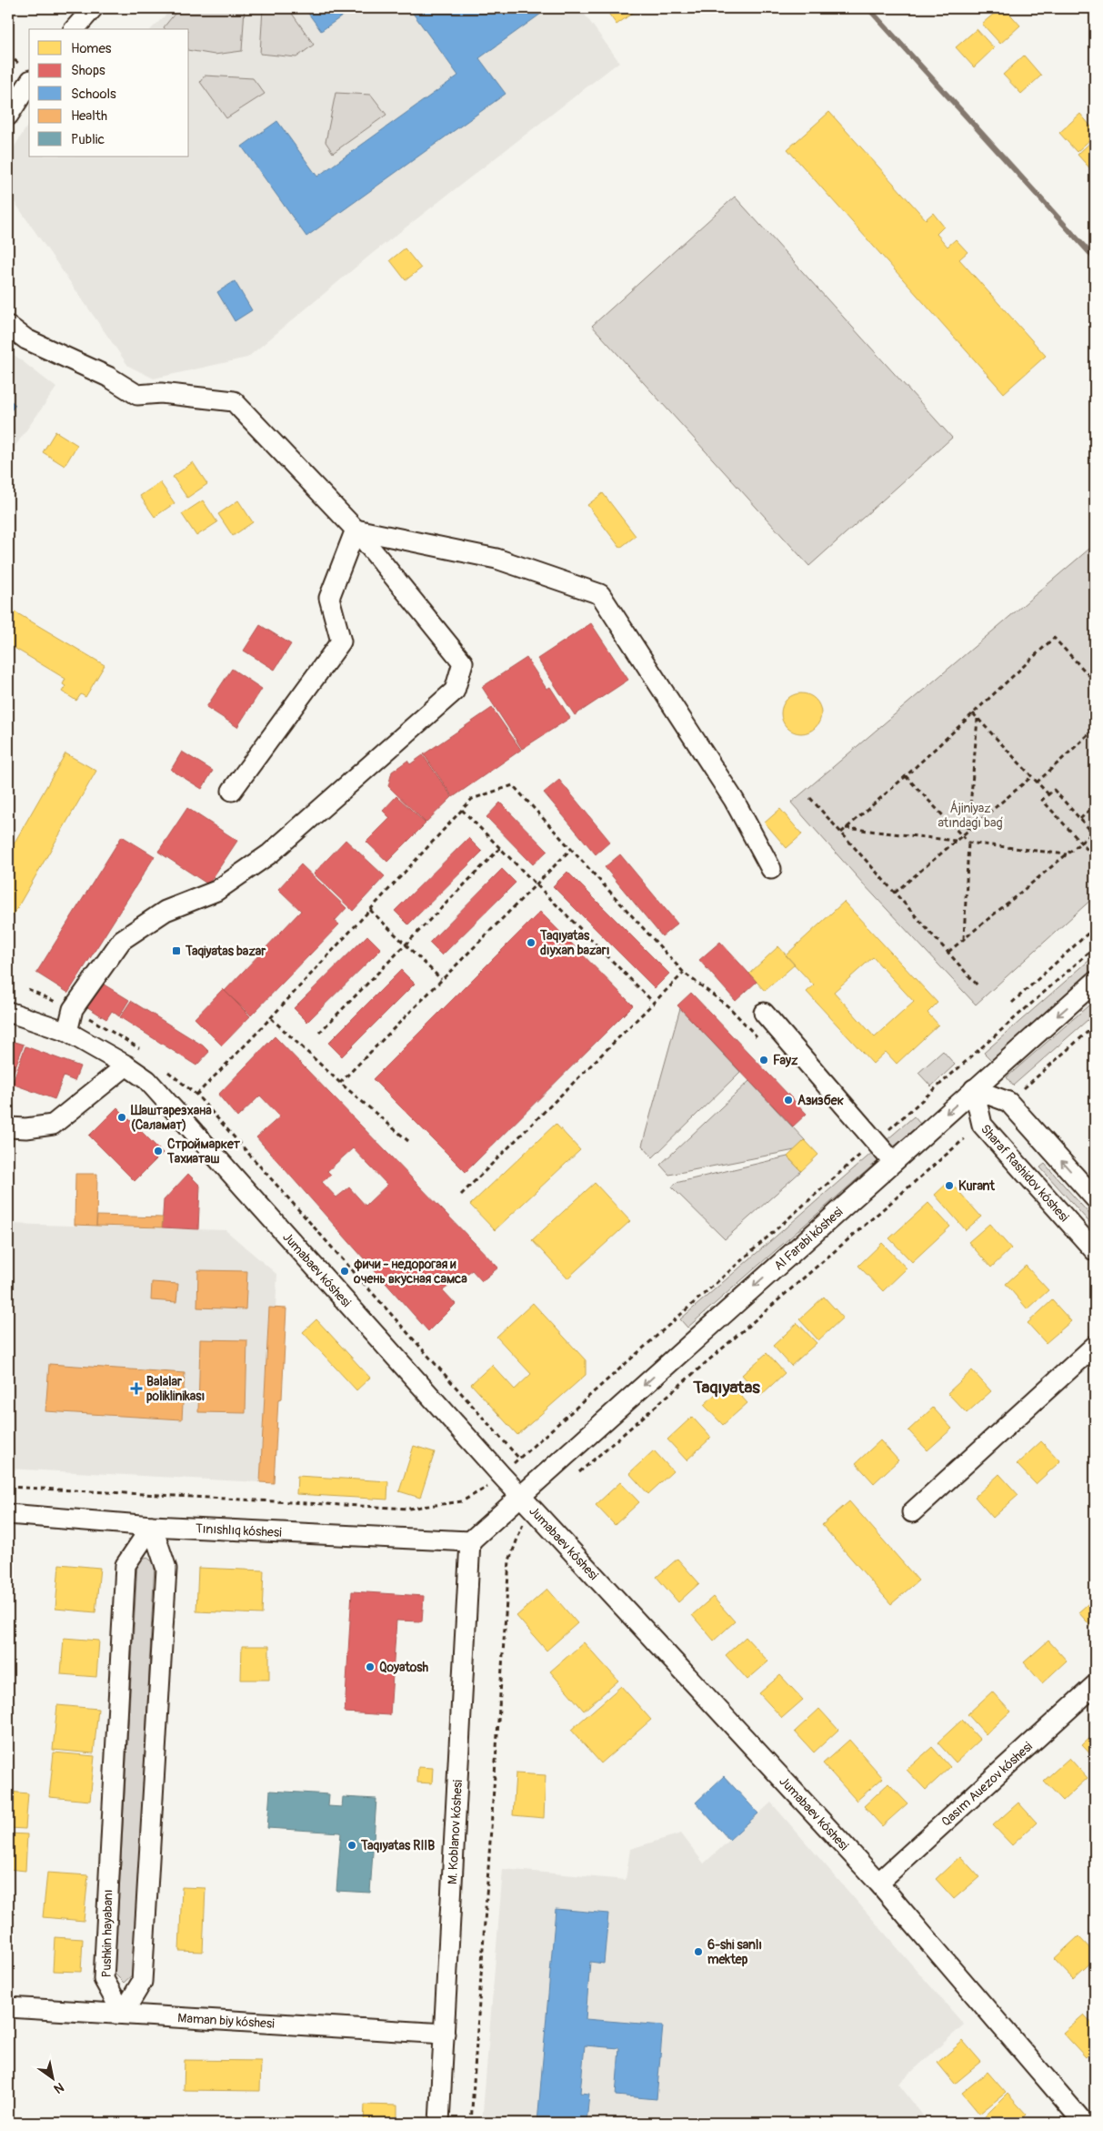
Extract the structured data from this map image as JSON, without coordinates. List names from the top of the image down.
{
  "streets": {
    "street": [
      "Sharaf Rashidov kóshesi",
      "Al Farabi kóshesi",
      "Jumabaev kóshesi",
      "Tınıshlıq kóshesi",
      "Qasım Auezov kóshesi",
      "M. Koblanov kóshesi",
      "Pushkin hayabanı",
      "Maman biy kóshesi"
    ]
  },
  "crossings": [
    ["Sharaf Rashidov kóshesi", "Al Farabi kóshesi"],
    ["Al Farabi kóshesi", "Jumabaev kóshesi"],
    ["Al Farabi kóshesi", "Tınıshlıq kóshesi"],
    ["Al Farabi kóshesi", "M. Koblanov kóshesi"],
    ["Jumabaev kóshesi", "Qasım Auezov kóshesi"],
    ["Tınıshlıq kóshesi", "M. Koblanov kóshesi"],
    ["Tınıshlıq kóshesi", "Pushkin hayabanı"],
    ["M. Koblanov kóshesi", "Maman biy kóshesi"],
    ["Pushkin hayabanı", "Maman biy kóshesi"]
  ],
  "one_way": ["Al Farabi kóshesi"],
  "districts": ["Taqıyatas"],
  "parks": ["Ájiniyaz atındaǵı baǵ"],
  "places": {
    "other": [
      "Taqıyatas dıyxan bazarı",
      "Fayz",
      "Азизбек",
      "Шаштарезхана (Саламат)",
      "Строймаркет Тахиаташ",
      "Kurant",
      "фичи - недорогая и очень вкусная самса",
      "Qoyatosh",
      "Taqıyatas RIIB",
      "6-shi sanlı mektep"
    ],
    "transit": ["Taqiyatas bazar"],
    "health": ["Balalar poliklinikası"]
  },
  "legend": [
    "Homes",
    "Shops",
    "Schools",
    "Health",
    "Public"
  ],
  "north": "bottom right"
}
